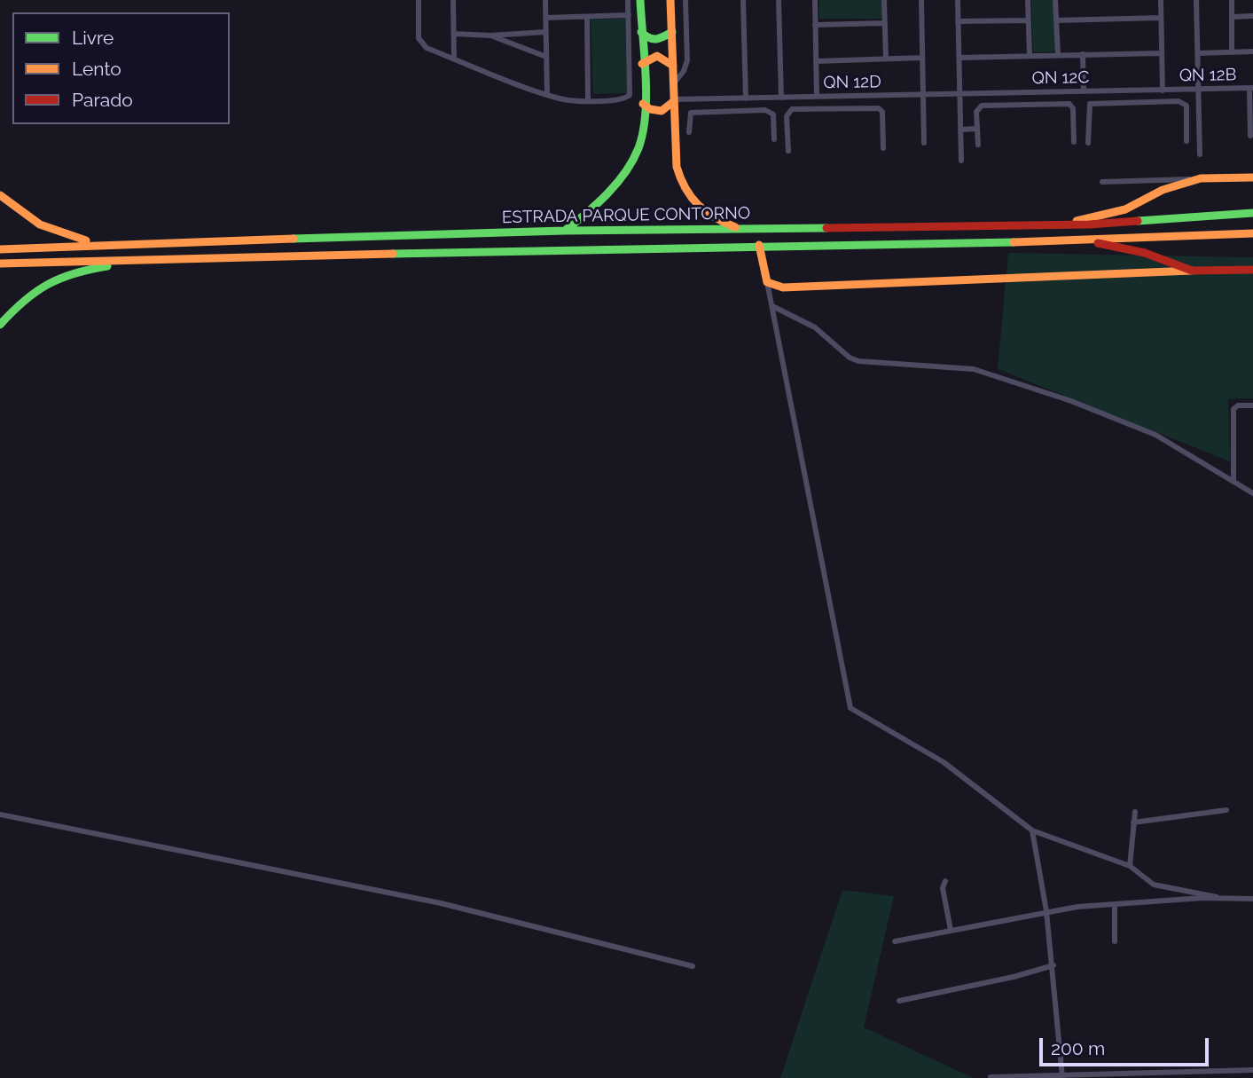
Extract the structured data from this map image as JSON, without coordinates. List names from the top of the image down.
{
  "streets": {
    "main road": ["ESTRADA PARQUE CONTORNO"],
    "street": ["QN 12B", "QN 12C", "QN 12D"]
  },
  "crossings": [
    ["QN 12B", "QN 12C"],
    ["QN 12C", "QN 12D"]
  ],
  "legend": ["Livre", "Lento", "Parado"],
  "scale_bar": "200 m"
}
